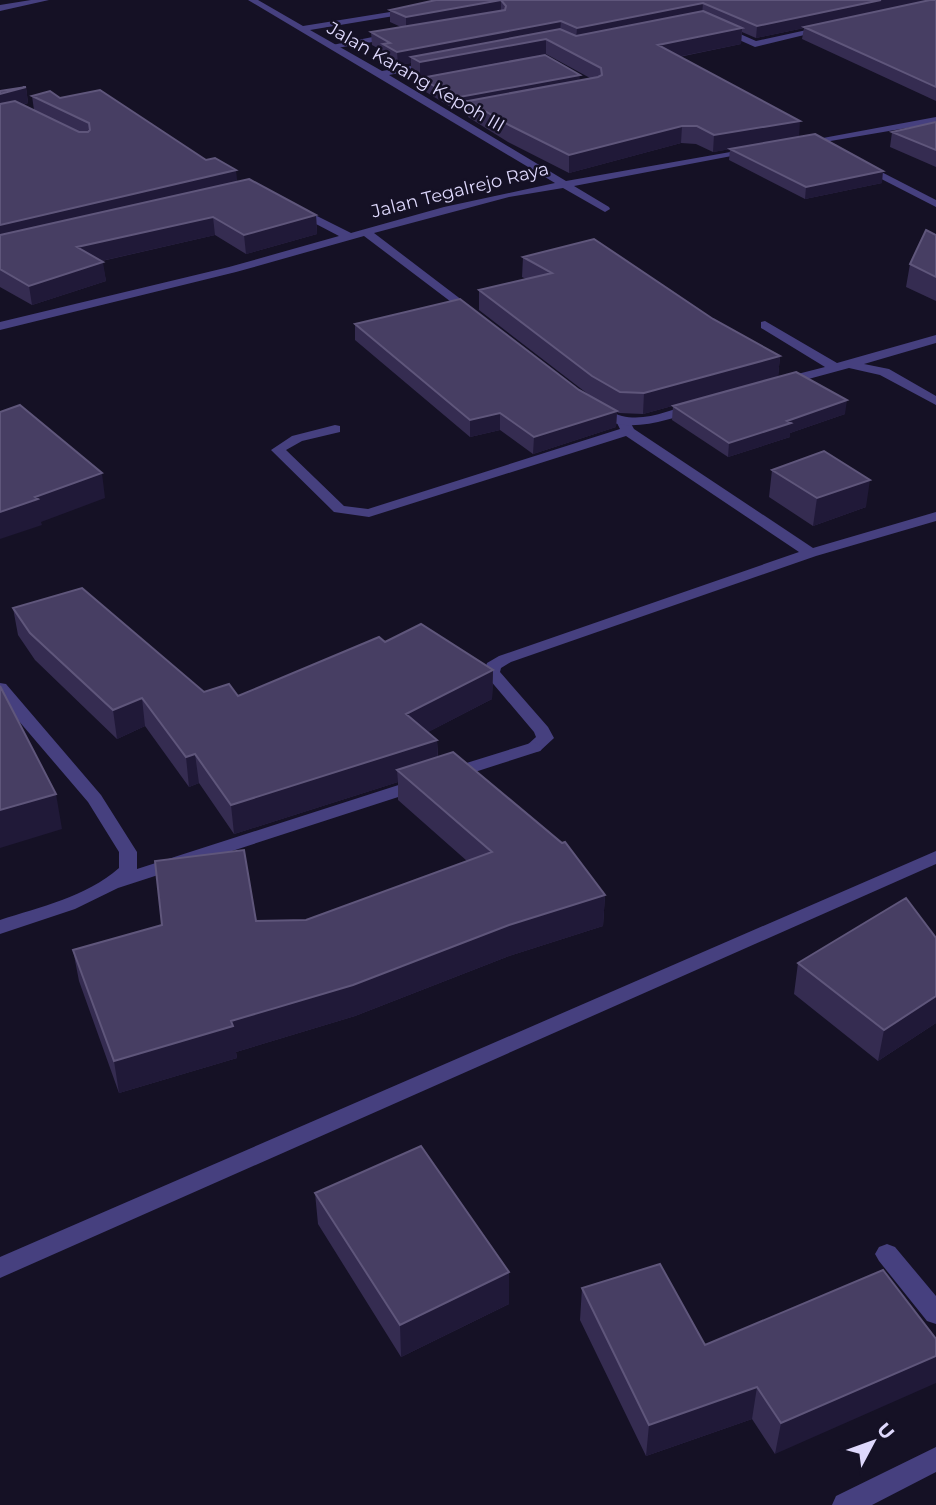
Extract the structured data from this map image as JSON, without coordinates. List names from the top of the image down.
{
  "streets": {
    "street": ["Jalan Karang Kepoh III", "Jalan Tegalrejo Raya"]
  },
  "crossings": [
    ["Jalan Karang Kepoh III", "Jalan Tegalrejo Raya"]
  ],
  "north": "top right"
}
